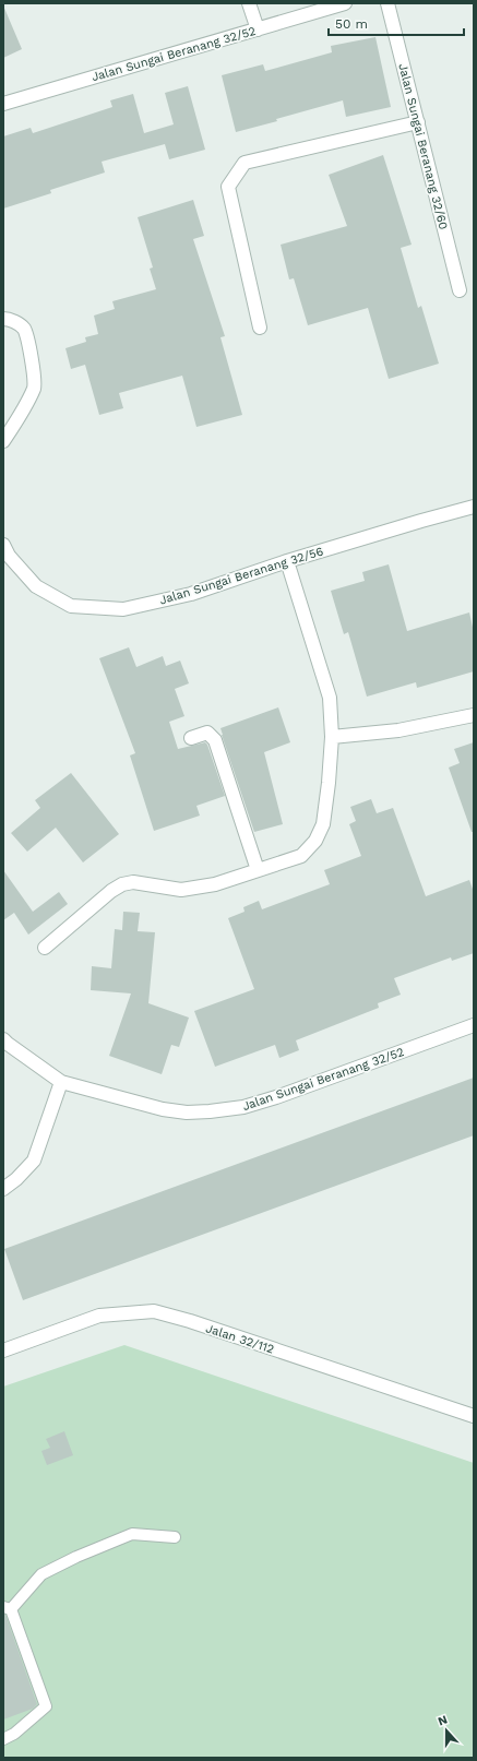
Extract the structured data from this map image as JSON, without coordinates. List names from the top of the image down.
{
  "streets": {
    "street": [
      "Jalan Sungai Beranang 32/52",
      "Jalan Sungai Beranang 32/60",
      "Jalan Sungai Beranang 32/56",
      "Jalan 32/112"
    ]
  },
  "scale_bar": "50 m",
  "north": "top"
}
